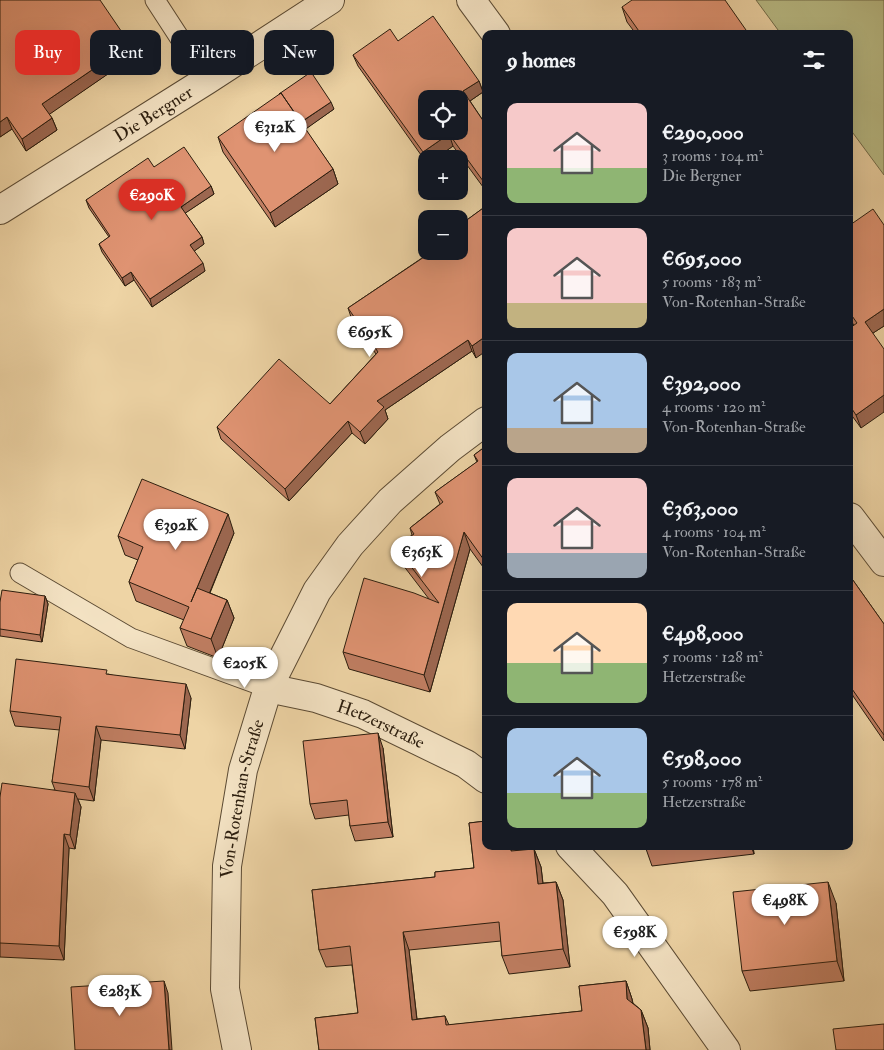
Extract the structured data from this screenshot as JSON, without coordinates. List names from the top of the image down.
{
  "streets": {
    "street": ["Die Bergner", "Hetzerstraße", "Von-Rotenhan-Straße"]
  },
  "crossings": [
    ["Hetzerstraße", "Von-Rotenhan-Straße"]
  ],
  "page": {
    "chip": [
      "Buy",
      "Rent",
      "Filters",
      "New"
    ],
    "heading": "9 homes",
    "map_buttons": ["+", "−"],
    "list": [
      {
        "name": "€290,000",
        "note": "3 rooms · 104 m² · Die Bergner"
      },
      {
        "name": "€695,000",
        "note": "5 rooms · 183 m² · Von-Rotenhan-Straße"
      },
      {
        "name": "€392,000",
        "note": "4 rooms · 120 m² · Von-Rotenhan-Straße"
      },
      {
        "name": "€363,000",
        "note": "4 rooms · 104 m² · Von-Rotenhan-Straße"
      },
      {
        "name": "€498,000",
        "note": "5 rooms · 128 m² · Hetzerstraße"
      },
      {
        "name": "€598,000",
        "note": "5 rooms · 178 m² · Hetzerstraße"
      }
    ],
    "price": [
      "€312K",
      "€290K",
      "€695K",
      "€392K",
      "€363K",
      "€205K",
      "€498K",
      "€598K",
      "€283K"
    ]
  }
}
